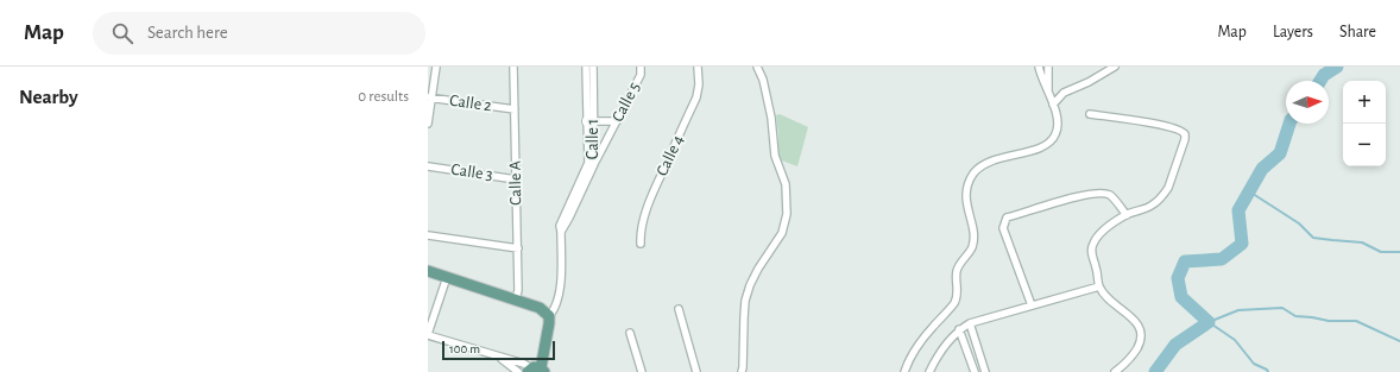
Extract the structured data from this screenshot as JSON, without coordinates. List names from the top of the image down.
{
  "streets": {
    "street": [
      "Calle 5",
      "Calle 2",
      "Calle 1",
      "Calle 4",
      "Calle 3",
      "Calle A"
    ]
  },
  "crossings": [
    ["Calle 5", "Calle 1"],
    ["Calle 2", "Calle A"],
    ["Calle 3", "Calle A"]
  ],
  "scale_bar": "100 m",
  "north": "right",
  "page": {
    "header": "Map",
    "search": "Search here",
    "nav": ["Map", "Layers", "Share"],
    "heading": ["Nearby", "0 results"],
    "map_buttons": ["+", "−"],
    "scale": "100 m"
  }
}
